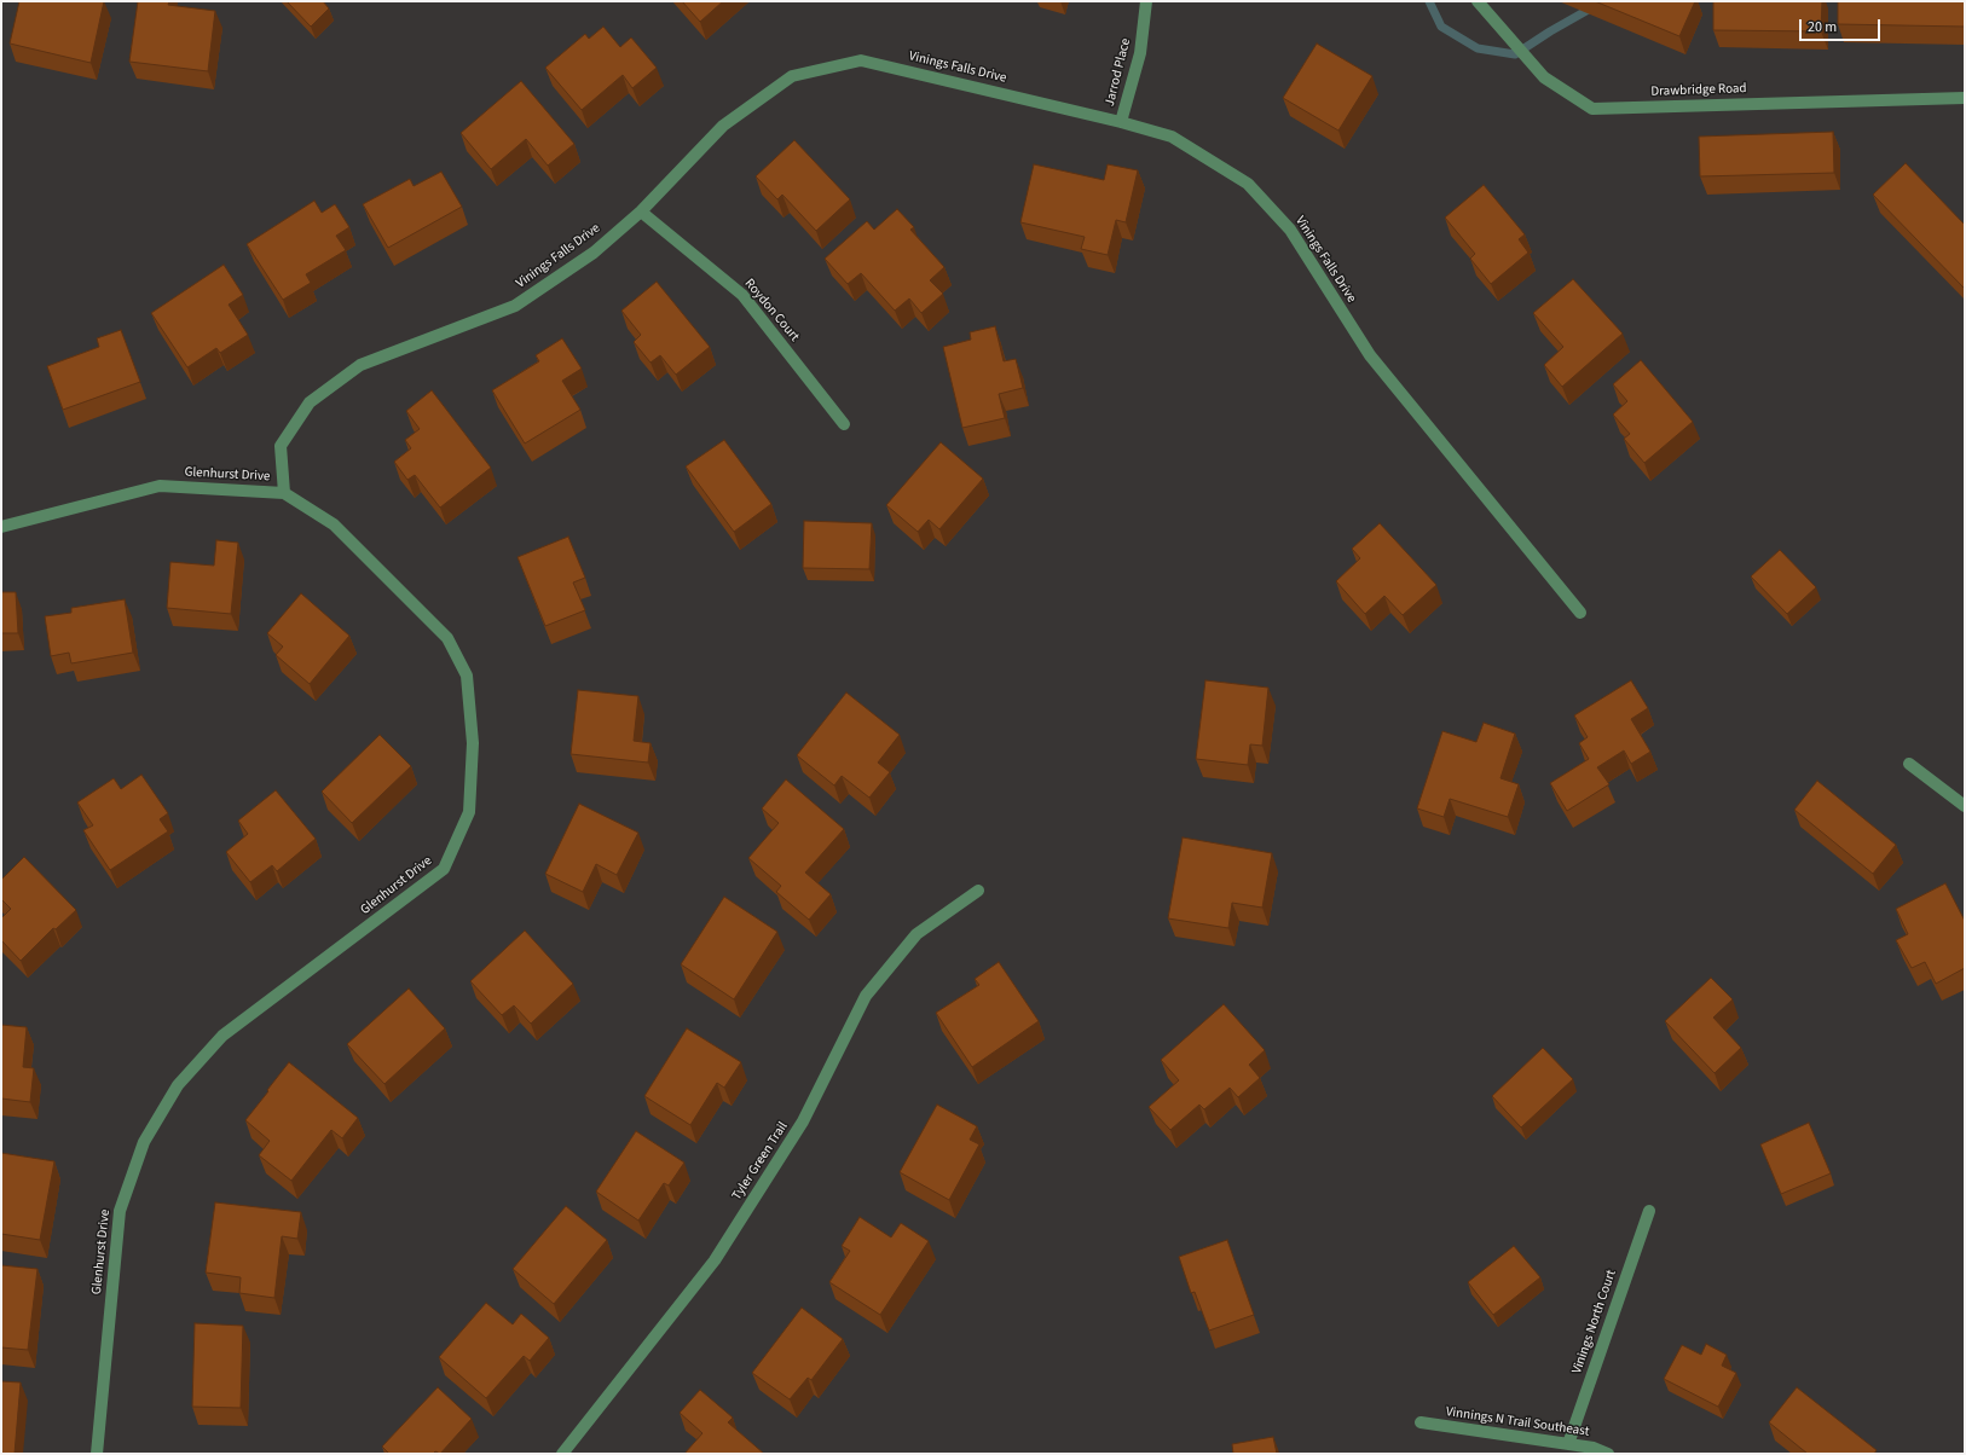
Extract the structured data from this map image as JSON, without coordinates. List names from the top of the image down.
{
  "streets": {
    "street": [
      "Vinings Falls Drive",
      "Jarrod Place",
      "Drawbridge Road",
      "Roydon Court",
      "Glenhurst Drive",
      "Tyler Green Trail",
      "Vinings North Court",
      "Vinnings N Trail Southeast"
    ]
  },
  "crossings": [
    ["Vinings Falls Drive", "Jarrod Place"],
    ["Vinings Falls Drive", "Roydon Court"],
    ["Vinings Falls Drive", "Glenhurst Drive"],
    ["Vinings North Court", "Vinnings N Trail Southeast"]
  ],
  "scale_bar": "20 m"
}
